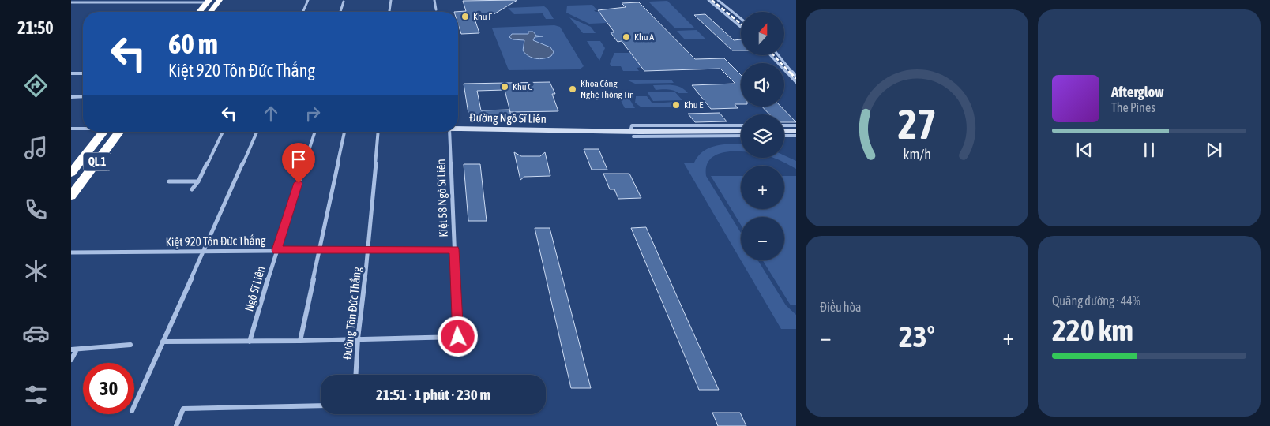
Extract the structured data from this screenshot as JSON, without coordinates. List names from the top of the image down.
{
  "streets": {
    "highway": ["QL.1"],
    "street": [
      "Đường Ngô Sĩ Liên",
      "Kiệt 58 Ngô Sĩ Liên",
      "Kiệt 920 Tôn Đức Thắng",
      "Ngô Sĩ Liên",
      "Đường Tôn Đức Thắng"
    ]
  },
  "crossings": [
    ["Kiệt 58 Ngô Sĩ Liên", "Kiệt 920 Tôn Đức Thắng"],
    ["Kiệt 58 Ngô Sĩ Liên", "Đường Tôn Đức Thắng"],
    ["Kiệt 920 Tôn Đức Thắng", "Ngô Sĩ Liên"],
    ["Kiệt 920 Tôn Đức Thắng", "Đường Tôn Đức Thắng"]
  ],
  "places": [
    "Khu F",
    "Khu A",
    "Khu C",
    "Khoa Công Nghệ Thông Tin",
    "Khu E"
  ],
  "north": "top",
  "page": {
    "tabs": "21:50",
    "map_buttons": ["+", "−"],
    "turn": ["60 m", "Kiệt 920 Tôn Đức Thắng"],
    "song": ["Afterglow", "The Pines"],
    "tile": [
      "Điều hòa",
      ["Quãng đường · 44%", "220 km"]
    ],
    "heat": ["−", "23°", "+"],
    "limit": "30",
    "trip": "21:51 · 1 phút · 230 m",
    "gauge": ["27", "km/h"]
  }
}
